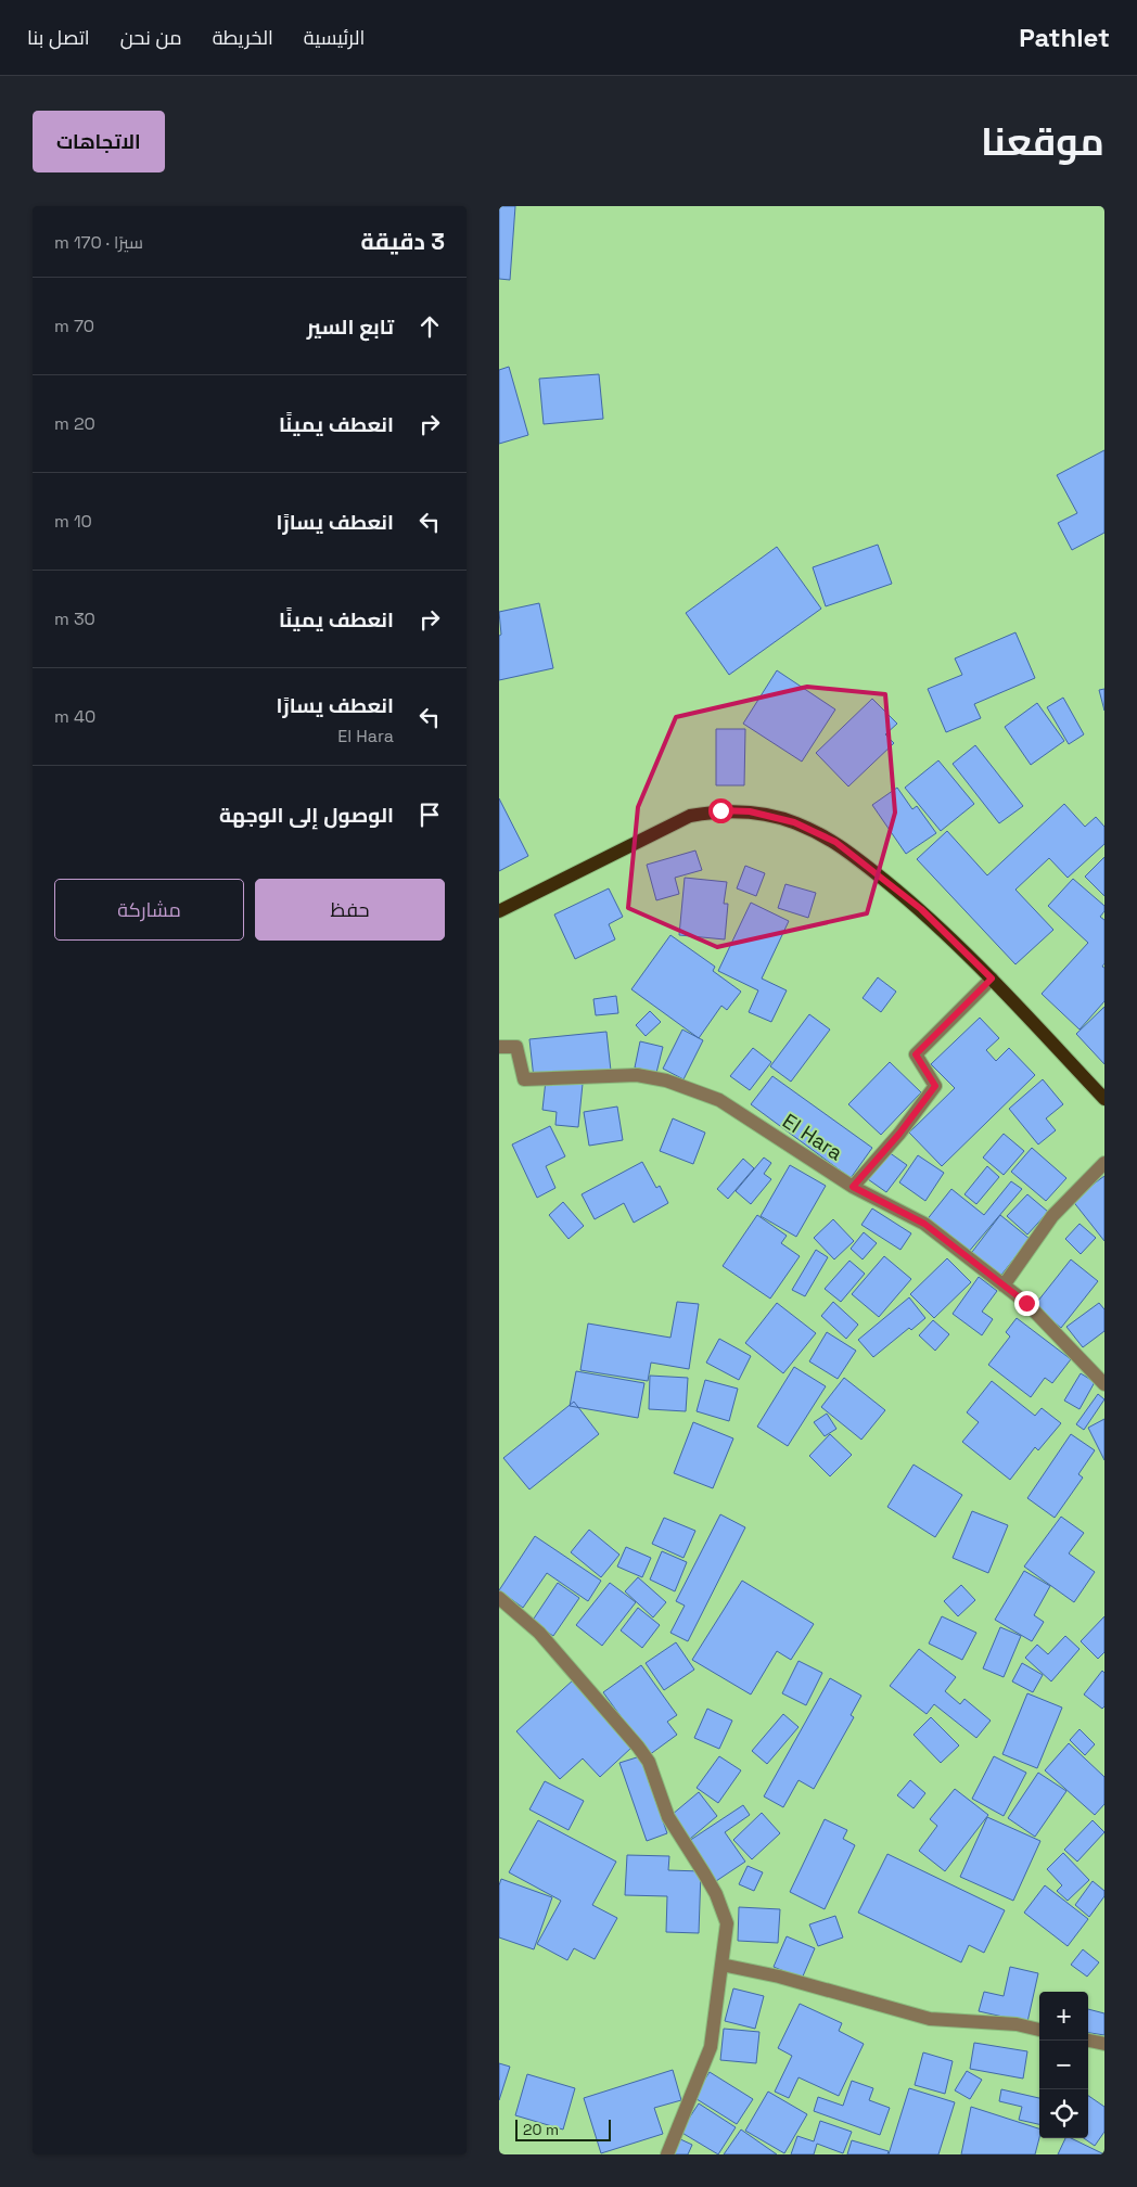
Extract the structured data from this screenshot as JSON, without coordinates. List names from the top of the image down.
{
  "streets": {
    "street": ["El Hara"]
  },
  "scale_bar": "20 m",
  "page": {
    "header": "Pathlet",
    "nav": [
      "الرئيسية",
      "الخريطة",
      "من نحن",
      "اتصل بنا"
    ],
    "title": "موقعنا",
    "buttons": [
      "الاتجاهات",
      ["حفظ", "مشاركة"]
    ],
    "heading": ["3 دقيقة", "سيرًا · 170 m"],
    "list": [
      ["تابع السير", "70 m"],
      ["انعطف يمينًا", "20 m"],
      ["انعطف يسارًا", "10 m"],
      ["انعطف يمينًا", "30 m"],
      ["انعطف يسارًا", "El Hara", "40 m"],
      "الوصول إلى الوجهة"
    ],
    "map_buttons": ["+", "−"],
    "scale": "20 m"
  }
}
